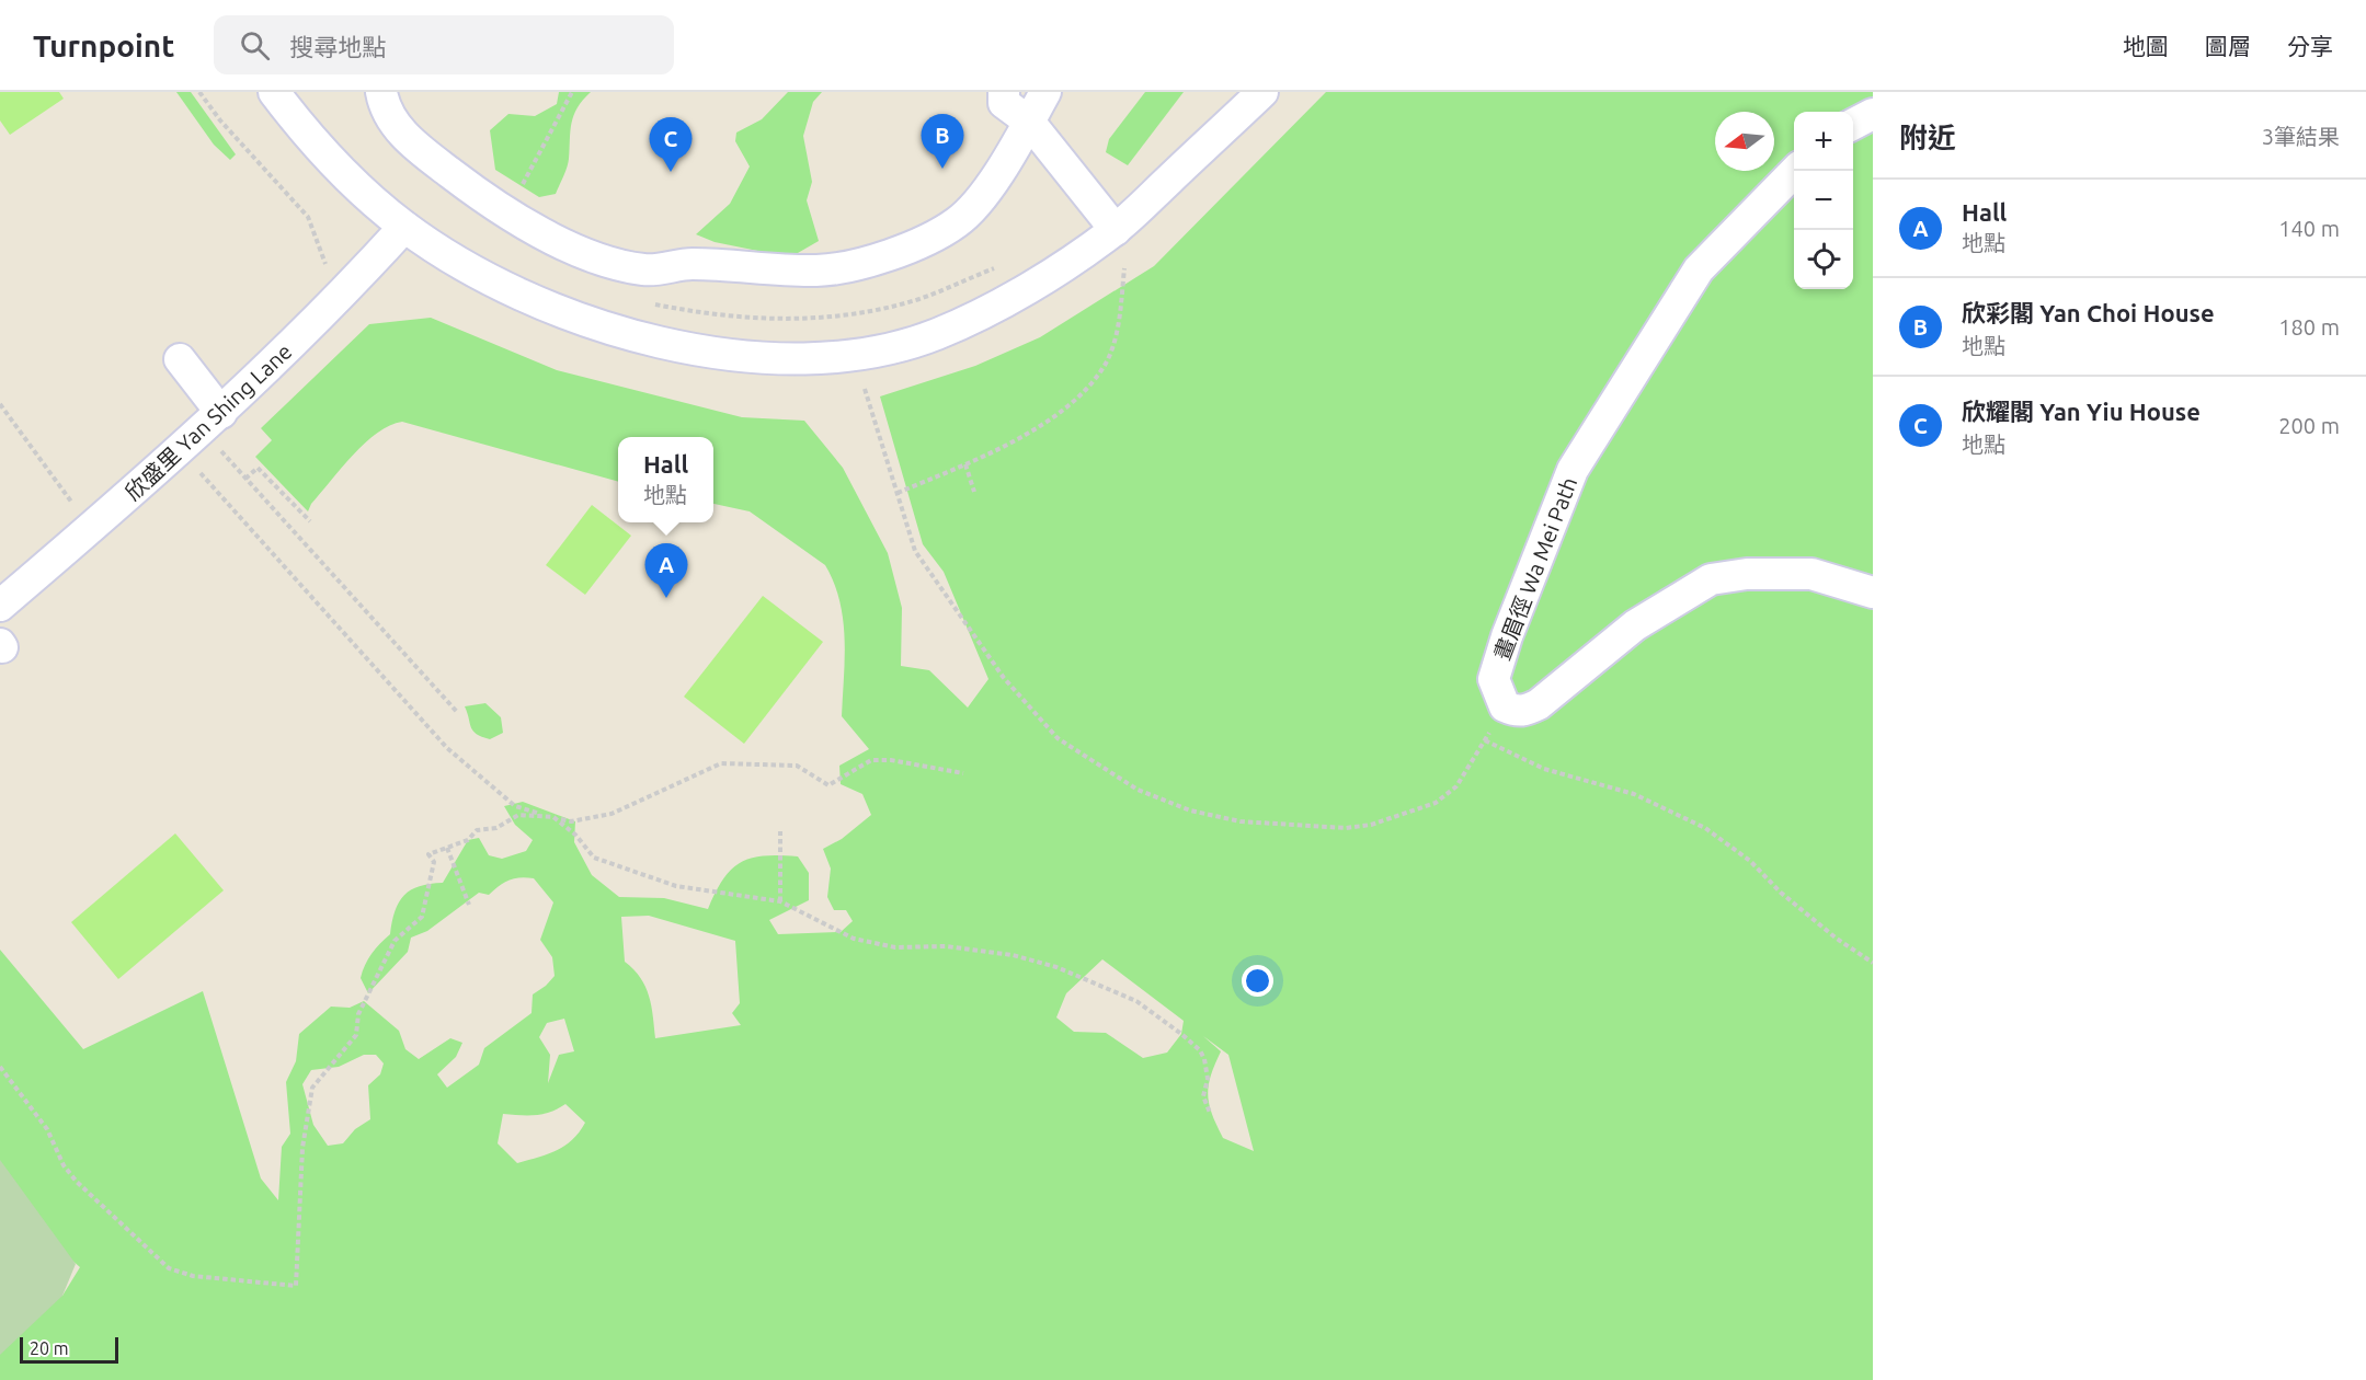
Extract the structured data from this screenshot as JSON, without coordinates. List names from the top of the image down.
{
  "streets": {
    "street": ["欣盛里 Yan Shing Lane", "畫眉徑 Wa Mei Path"]
  },
  "scale_bar": "20 m",
  "north": "left",
  "page": {
    "header": "Turnpoint",
    "search": "搜尋地點",
    "nav": ["地圖", "圖層", "分享"],
    "heading": ["附近", "3筆結果"],
    "map_buttons": ["+", "−"],
    "pins": ["B", "C", "A"],
    "list": [
      {
        "mark": "A",
        "name": "Hall",
        "note": "地點",
        "value": "140 m"
      },
      {
        "mark": "B",
        "name": "欣彩閣 Yan Choi House",
        "note": "地點",
        "value": "180 m"
      },
      {
        "mark": "C",
        "name": "欣耀閣 Yan Yiu House",
        "note": "地點",
        "value": "200 m"
      }
    ],
    "popup": ["Hall", "地點"],
    "scale": "20 m"
  }
}
